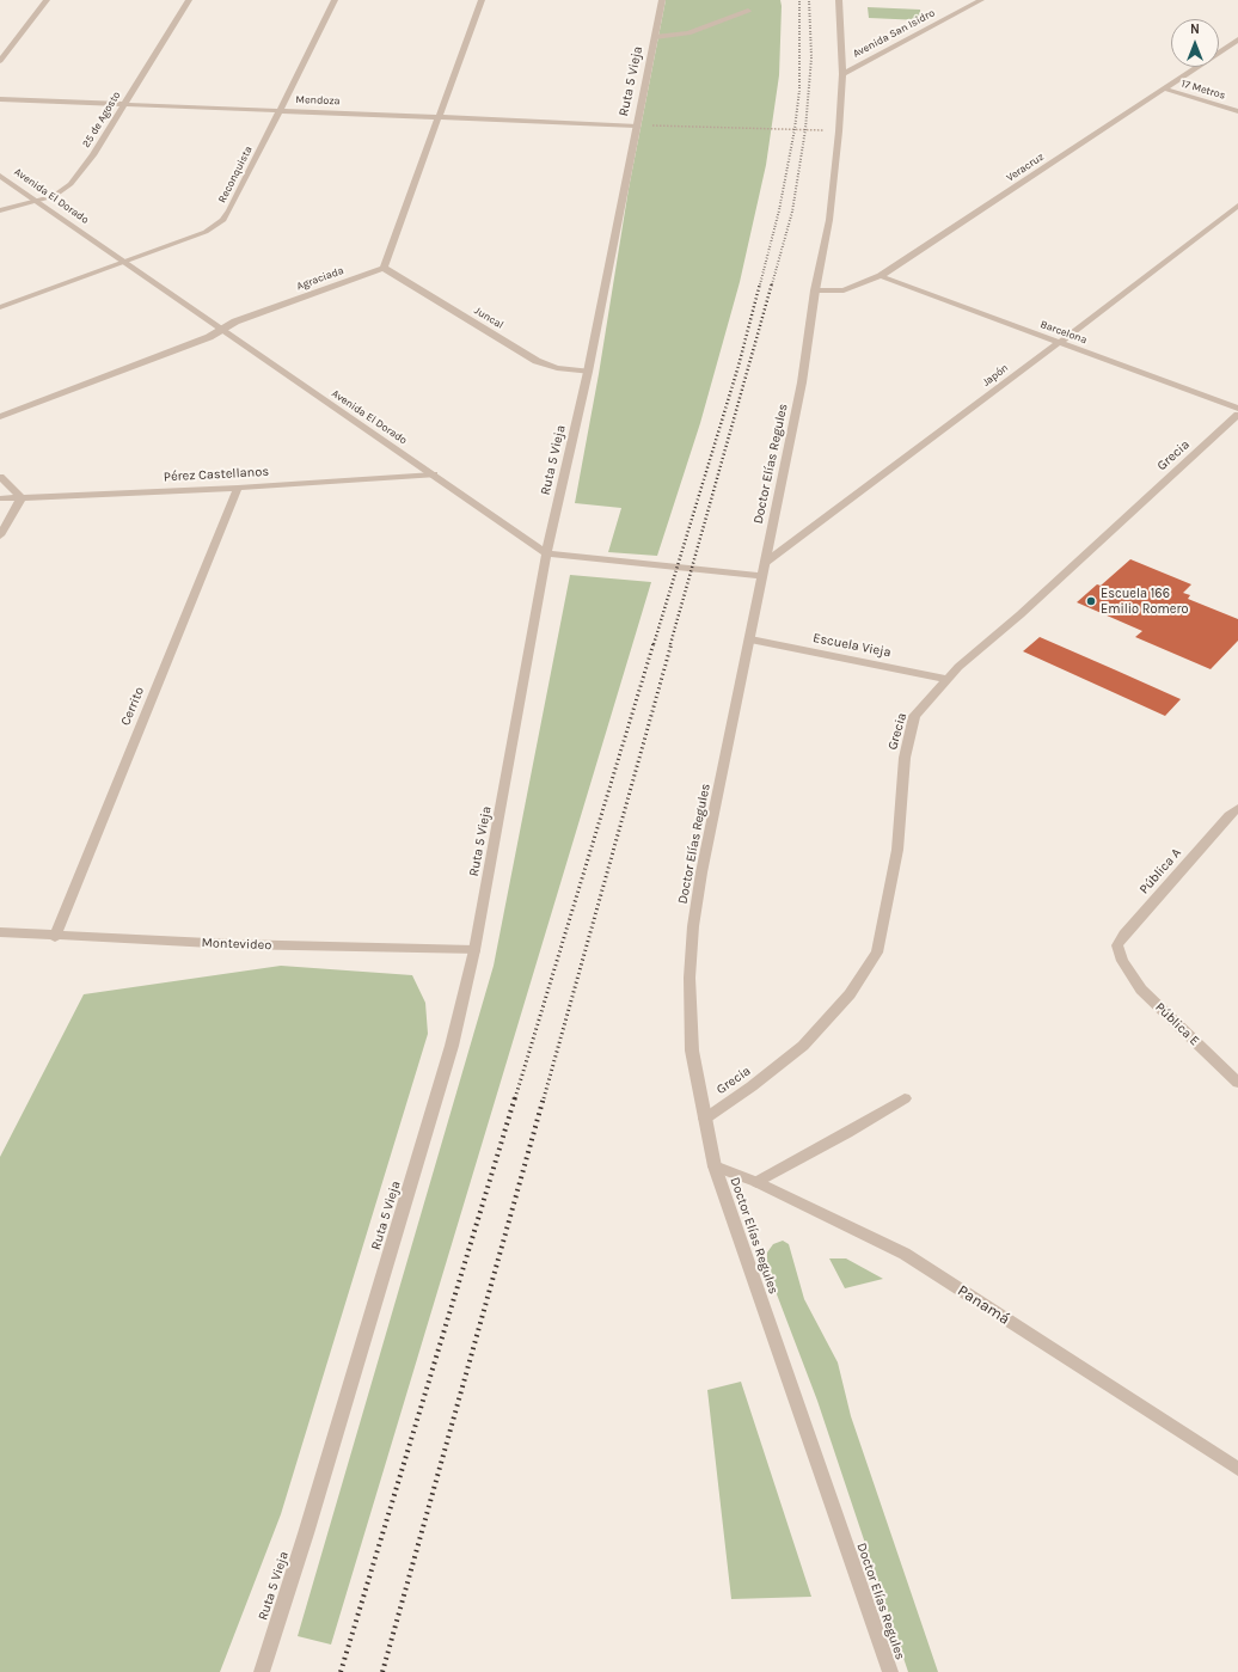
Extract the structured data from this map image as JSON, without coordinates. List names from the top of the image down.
{
  "streets": {
    "street": [
      "Avenida San Isidro",
      "Ruta 5 Vieja",
      "17 Metros",
      "Mendoza",
      "25 de Agosto",
      "Veracruz",
      "Reconquista",
      "Avenida El Dorado",
      "Agraciada",
      "Juncal",
      "Barcelona",
      "Japón",
      "Grecia",
      "Doctor Elías Regules",
      "Pérez Castellanos",
      "Escuela Vieja",
      "Cerrito",
      "Pública A",
      "Montevideo",
      "Pública E",
      "Panamá"
    ]
  },
  "crossings": [
    ["Avenida San Isidro", "Doctor Elías Regules"],
    ["Ruta 5 Vieja", "Mendoza"],
    ["Ruta 5 Vieja", "Avenida El Dorado"],
    ["Ruta 5 Vieja", "Juncal"],
    ["Ruta 5 Vieja", "Montevideo"],
    ["17 Metros", "Veracruz"],
    ["Mendoza", "25 de Agosto"],
    ["Mendoza", "Reconquista"],
    ["25 de Agosto", "Avenida El Dorado"],
    ["Veracruz", "Barcelona"],
    ["Veracruz", "Doctor Elías Regules"],
    ["Reconquista", "Avenida El Dorado"],
    ["Avenida El Dorado", "Agraciada"],
    ["Avenida El Dorado", "Doctor Elías Regules"],
    ["Avenida El Dorado", "Pérez Castellanos"],
    ["Agraciada", "Juncal"],
    ["Barcelona", "Japón"],
    ["Japón", "Doctor Elías Regules"],
    ["Grecia", "Doctor Elías Regules"],
    ["Grecia", "Escuela Vieja"],
    ["Doctor Elías Regules", "Escuela Vieja"],
    ["Doctor Elías Regules", "Panamá"],
    ["Pérez Castellanos", "Cerrito"],
    ["Cerrito", "Montevideo"],
    ["Pública A", "Pública E"]
  ],
  "places": ["Escuela 166 Emilio Romero"],
  "north": "top"
}
